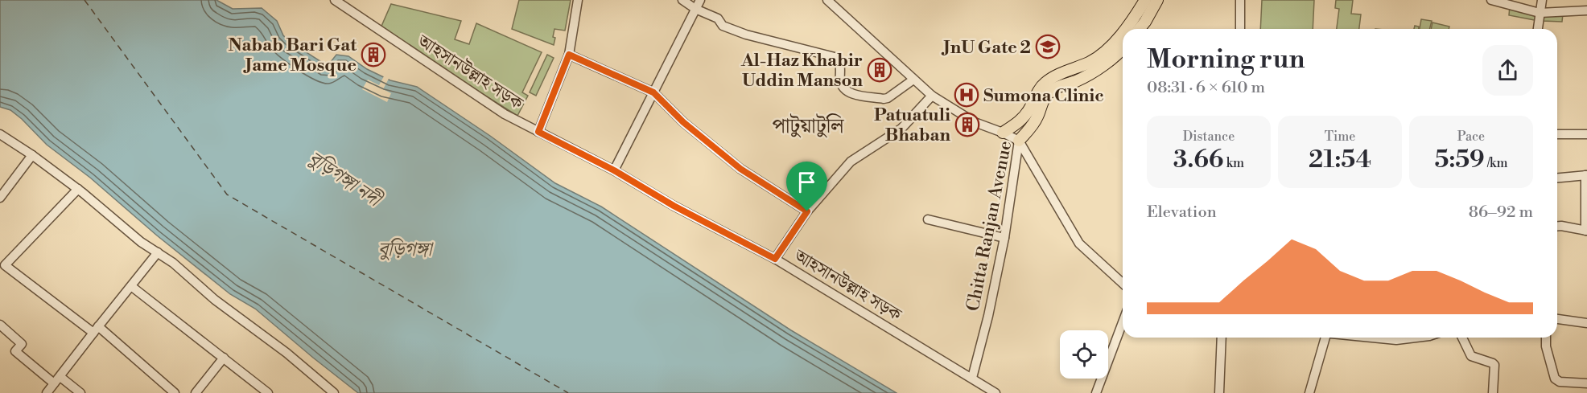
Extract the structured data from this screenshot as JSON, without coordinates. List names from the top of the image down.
{
  "streets": {
    "main road": ["Chitta Ranjan Avenue"],
    "street": ["আহসানউল্লাহ সড়ক"]
  },
  "crossings": [
    ["আহসানউল্লাহ সড়ক", "Chitta Ranjan Avenue"]
  ],
  "districts": ["পাটুয়াটুলি"],
  "water": ["বুড়িগঙ্গা নদী", "বুড়িগঙ্গা"],
  "places": {
    "school or university": ["JnU Gate 2"],
    "building": ["Nabab Bari Gat Jame Mosque", "Al-Haz Khabir Uddin Manson", "Patuatuli Bhaban"],
    "hospital": ["Sumona Clinic"]
  },
  "page": {
    "heading": ["Morning run", "08:31 · 6 × 610 m"],
    "stats": [
      ["Distance", "3.66 km"],
      ["Time", "21:54"],
      ["Pace", "5:59 /km"]
    ],
    "chart": ["Elevation", "86–92 m"]
  }
}
